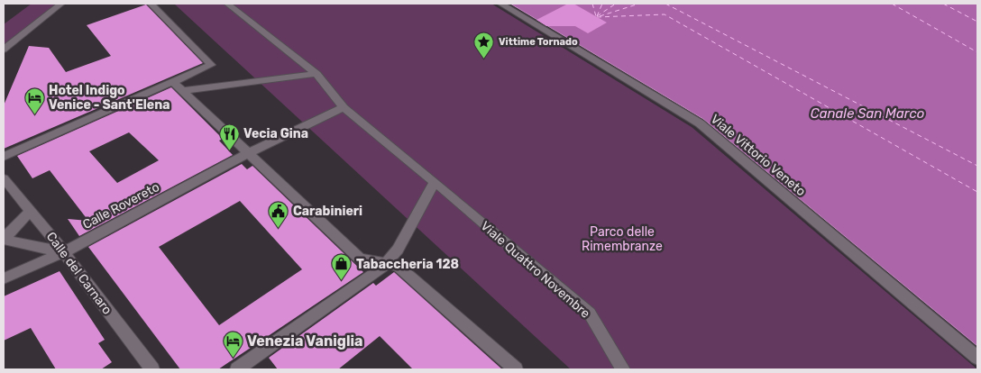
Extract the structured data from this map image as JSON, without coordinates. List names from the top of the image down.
{
  "streets": {
    "street": [
      "Viale Vittorio Veneto",
      "Calle Rovereto",
      "Viale Quattro Novembre",
      "Calle del Carnaro"
    ]
  },
  "crossings": [
    ["Calle Rovereto", "Calle del Carnaro"]
  ],
  "water": ["Canale San Marco"],
  "parks": ["Parco delle Rimembranze"],
  "places": {
    "place": ["Vittime Tornado"],
    "hotel": ["Hotel Indigo Venice - Sant'Elena", "Venezia Vaniglia"],
    "restaurant": ["Vecia Gina"],
    "public building": ["Carabinieri"],
    "shop": ["Tabaccheria 128"]
  }
}
